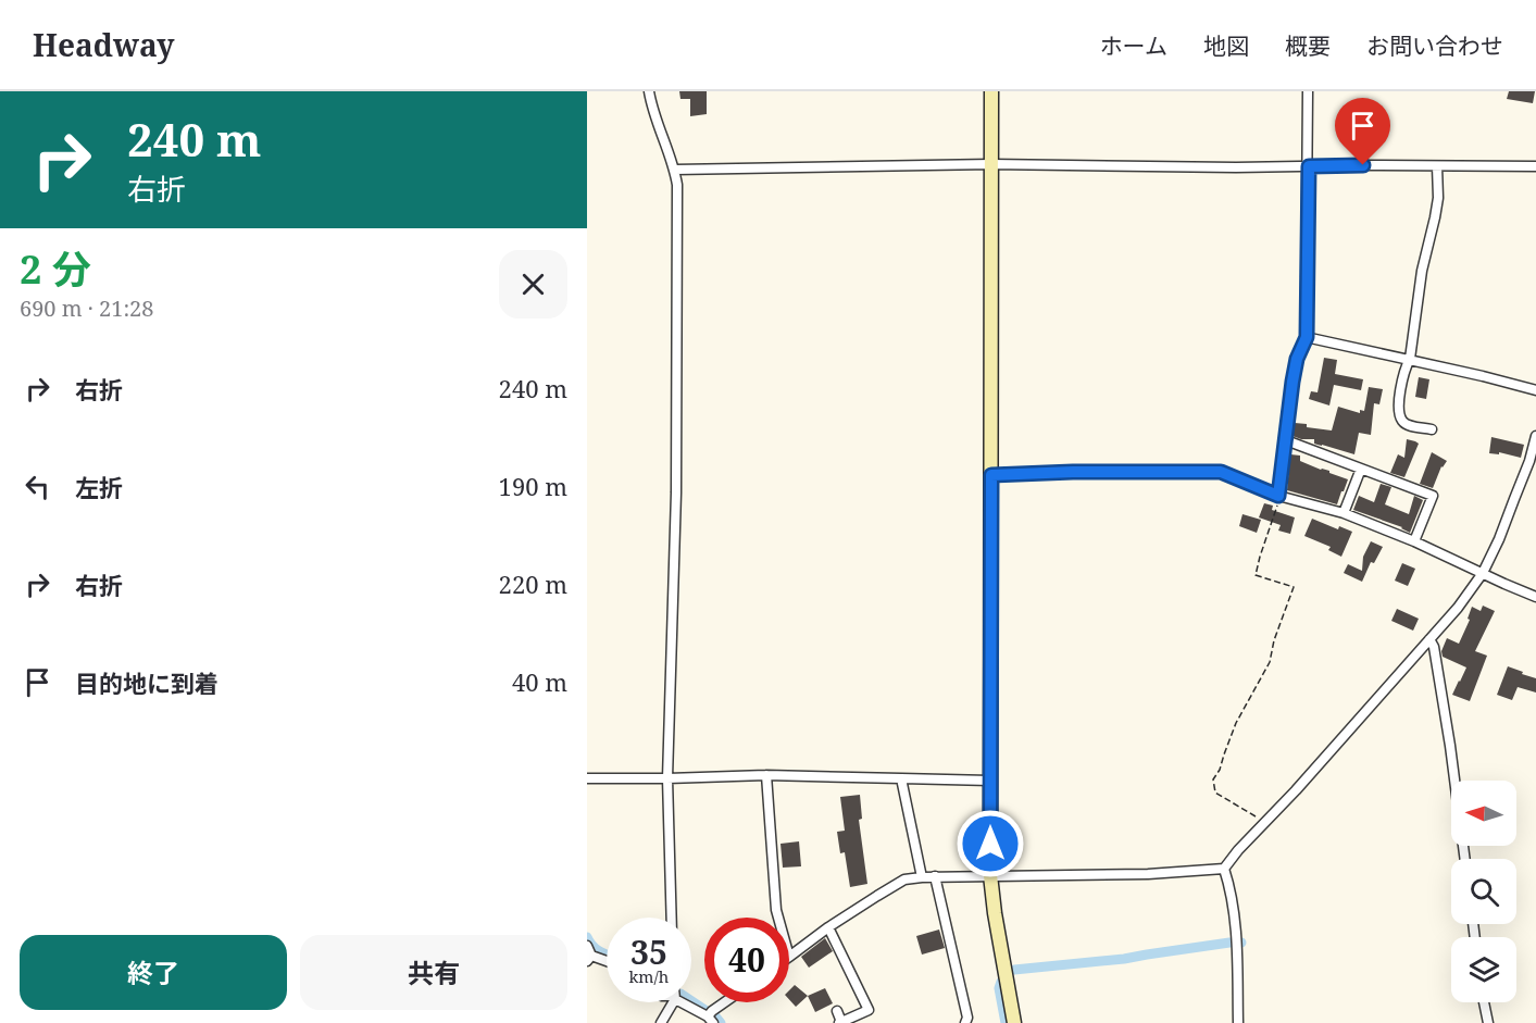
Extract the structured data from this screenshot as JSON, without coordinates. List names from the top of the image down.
{
  "north": "left",
  "page": {
    "header": "Headway",
    "nav": [
      "ホーム",
      "地図",
      "概要",
      "お問い合わせ"
    ],
    "turn": ["240 m", "右折"],
    "heading": ["2 分", "690 m · 21:28"],
    "list": [
      {
        "name": "右折",
        "value": "240 m"
      },
      {
        "name": "左折",
        "value": "190 m"
      },
      {
        "name": "右折",
        "value": "220 m"
      },
      {
        "name": "目的地に到着",
        "value": "40 m"
      }
    ],
    "speed": "35 km/h",
    "limit": "40",
    "buttons": ["終了", "共有"]
  }
}
